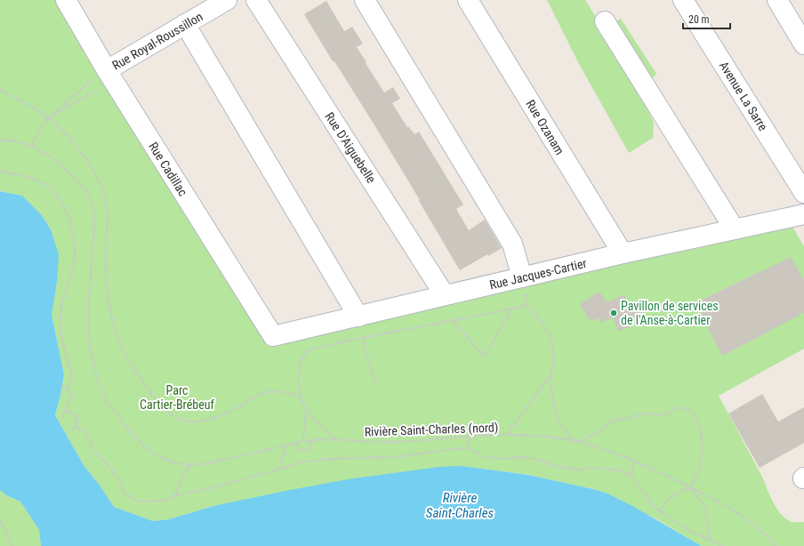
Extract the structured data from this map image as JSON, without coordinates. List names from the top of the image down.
{
  "streets": {
    "street": [
      "Rue Royal-Roussillon",
      "Avenue La Sarre",
      "Rue Ozanam",
      "Rue D'Aiguebelle",
      "Rue Cadillac",
      "Rue Jacques-Cartier"
    ],
    "path": ["Rivière Saint-Charles (nord)"]
  },
  "crossings": [
    ["Rue Royal-Roussillon", "Rue Cadillac"],
    ["Rue Ozanam", "Rue Jacques-Cartier"],
    ["Rue D'Aiguebelle", "Rue Jacques-Cartier"],
    ["Rue Cadillac", "Rue Jacques-Cartier"]
  ],
  "water": ["Rivière Saint-Charles"],
  "parks": ["Parc Cartier-Brébeuf"],
  "places": ["Pavillon de services de l'Anse-à-Cartier"],
  "scale_bar": "20 m"
}
